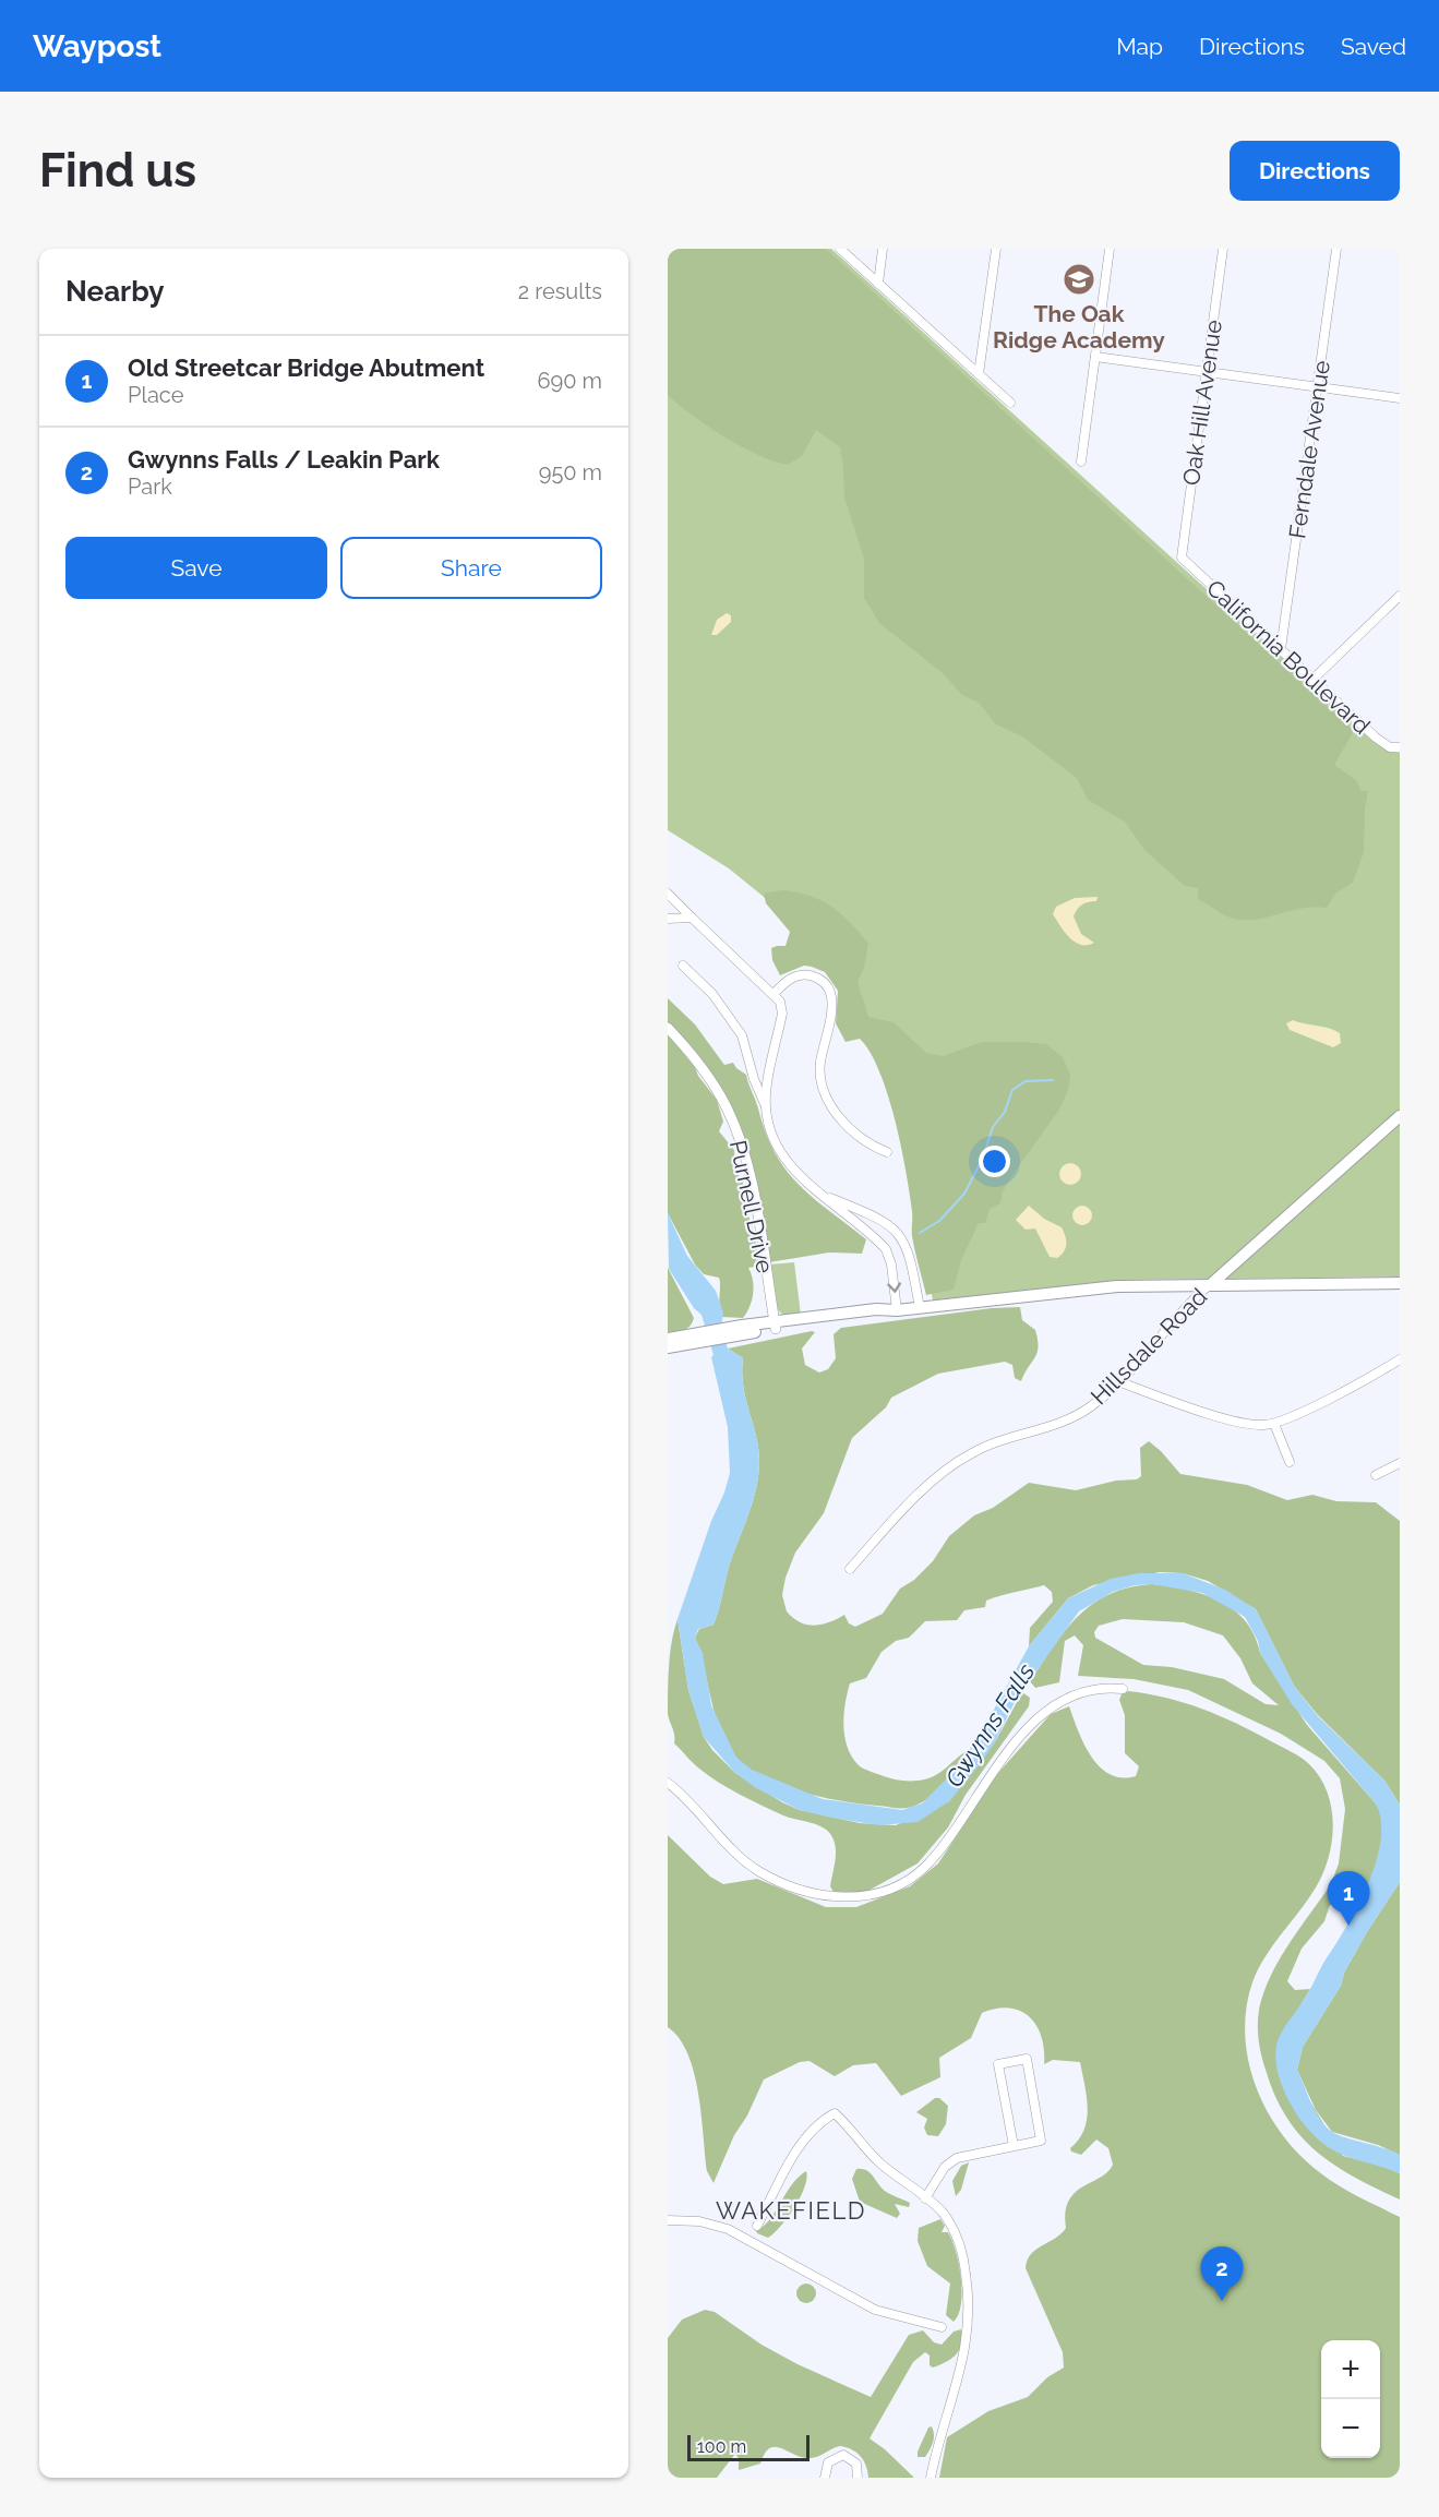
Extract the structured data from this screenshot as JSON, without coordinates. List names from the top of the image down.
{
  "streets": {
    "main road": ["Hillsdale Road"],
    "street": [
      "Oak Hill Avenue",
      "Ferndale Avenue",
      "California Boulevard",
      "Purnell Drive"
    ]
  },
  "crossings": [
    ["Oak Hill Avenue", "California Boulevard"],
    ["Ferndale Avenue", "California Boulevard"]
  ],
  "districts": ["WAKEFIELD"],
  "water": ["Gwynns Falls"],
  "places": {
    "school or university": ["The Oak Ridge Academy"]
  },
  "scale_bar": "100 m",
  "page": {
    "header": "Waypost",
    "nav": ["Map", "Directions", "Saved"],
    "buttons": [
      "Directions",
      ["Save", "Share"]
    ],
    "title": "Find us",
    "heading": ["Nearby", "2 results"],
    "list": [
      {
        "mark": "1",
        "name": "Old Streetcar Bridge Abutment",
        "note": "Place",
        "value": "690 m"
      },
      {
        "mark": "2",
        "name": "Gwynns Falls / Leakin Park",
        "note": "Park",
        "value": "950 m"
      }
    ],
    "pins": ["1", "2"],
    "map_buttons": ["+", "−"],
    "scale": "100 m"
  }
}
